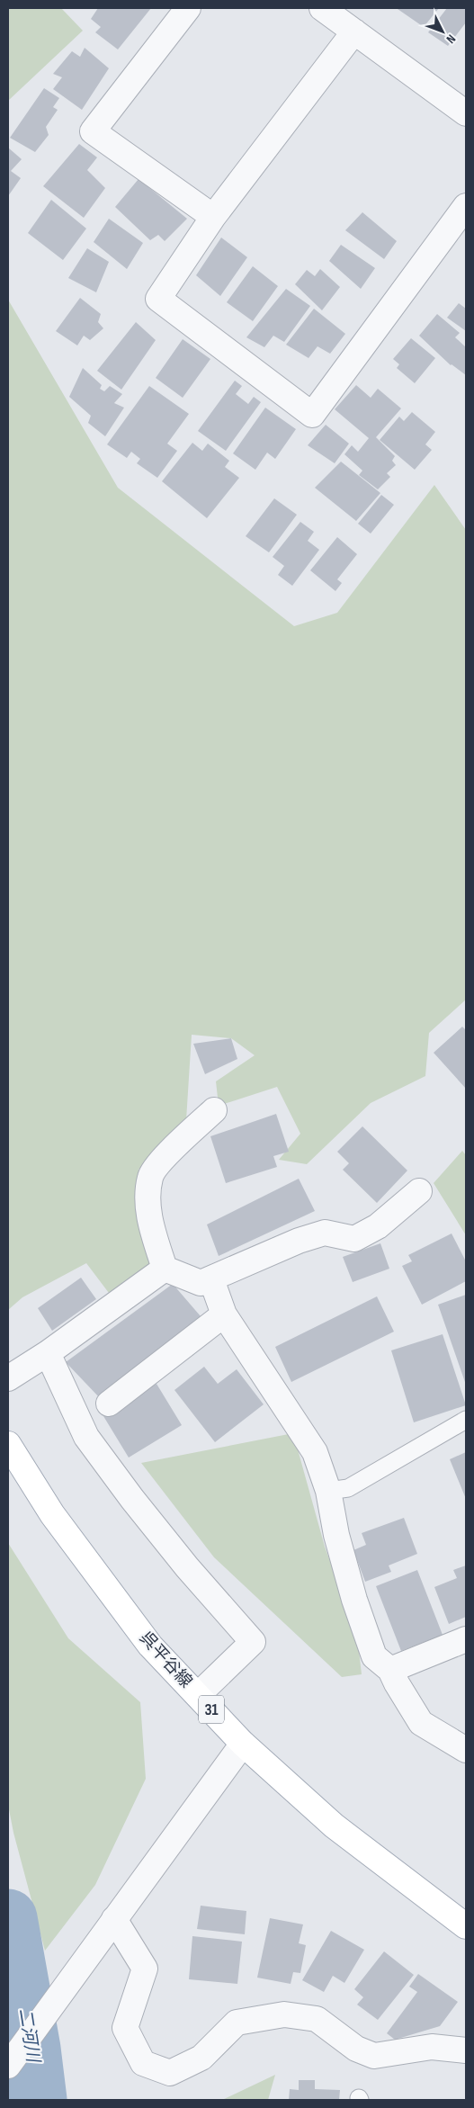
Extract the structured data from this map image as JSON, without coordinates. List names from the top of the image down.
{
  "streets": {
    "main road": ["呉平谷線", "31"]
  },
  "water": ["二河川"],
  "north": "bottom right"
}
